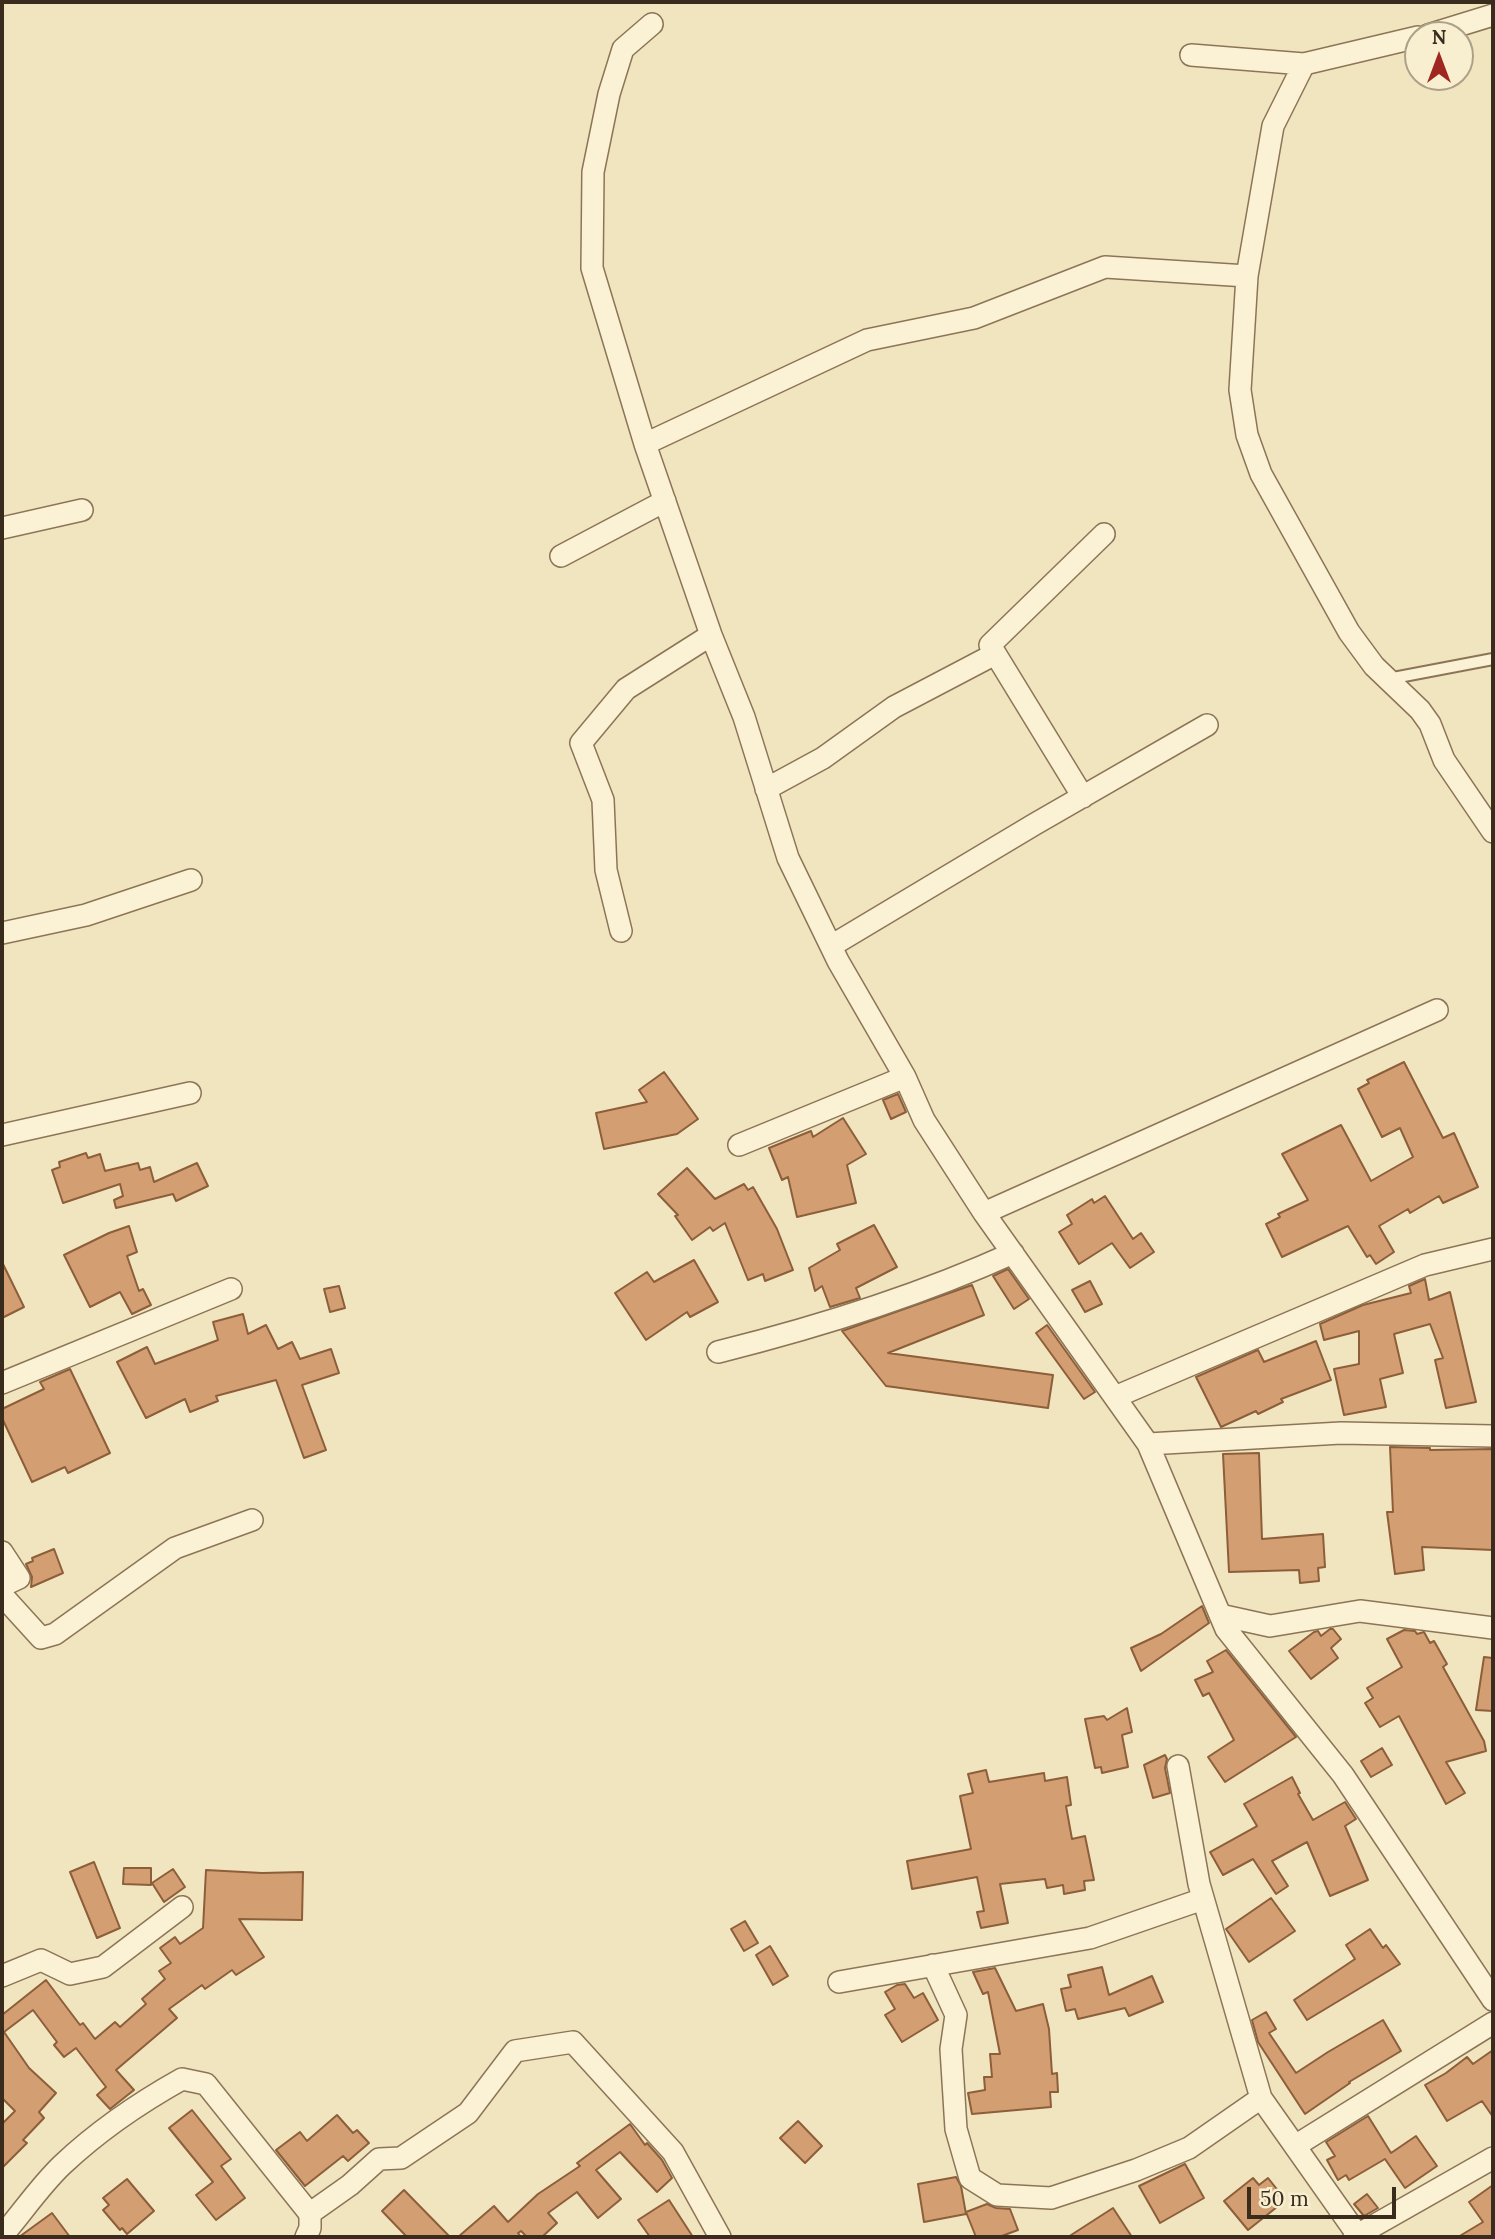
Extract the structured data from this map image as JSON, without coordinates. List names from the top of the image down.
{
  "scale_bar": "50 m",
  "north": "top"
}
